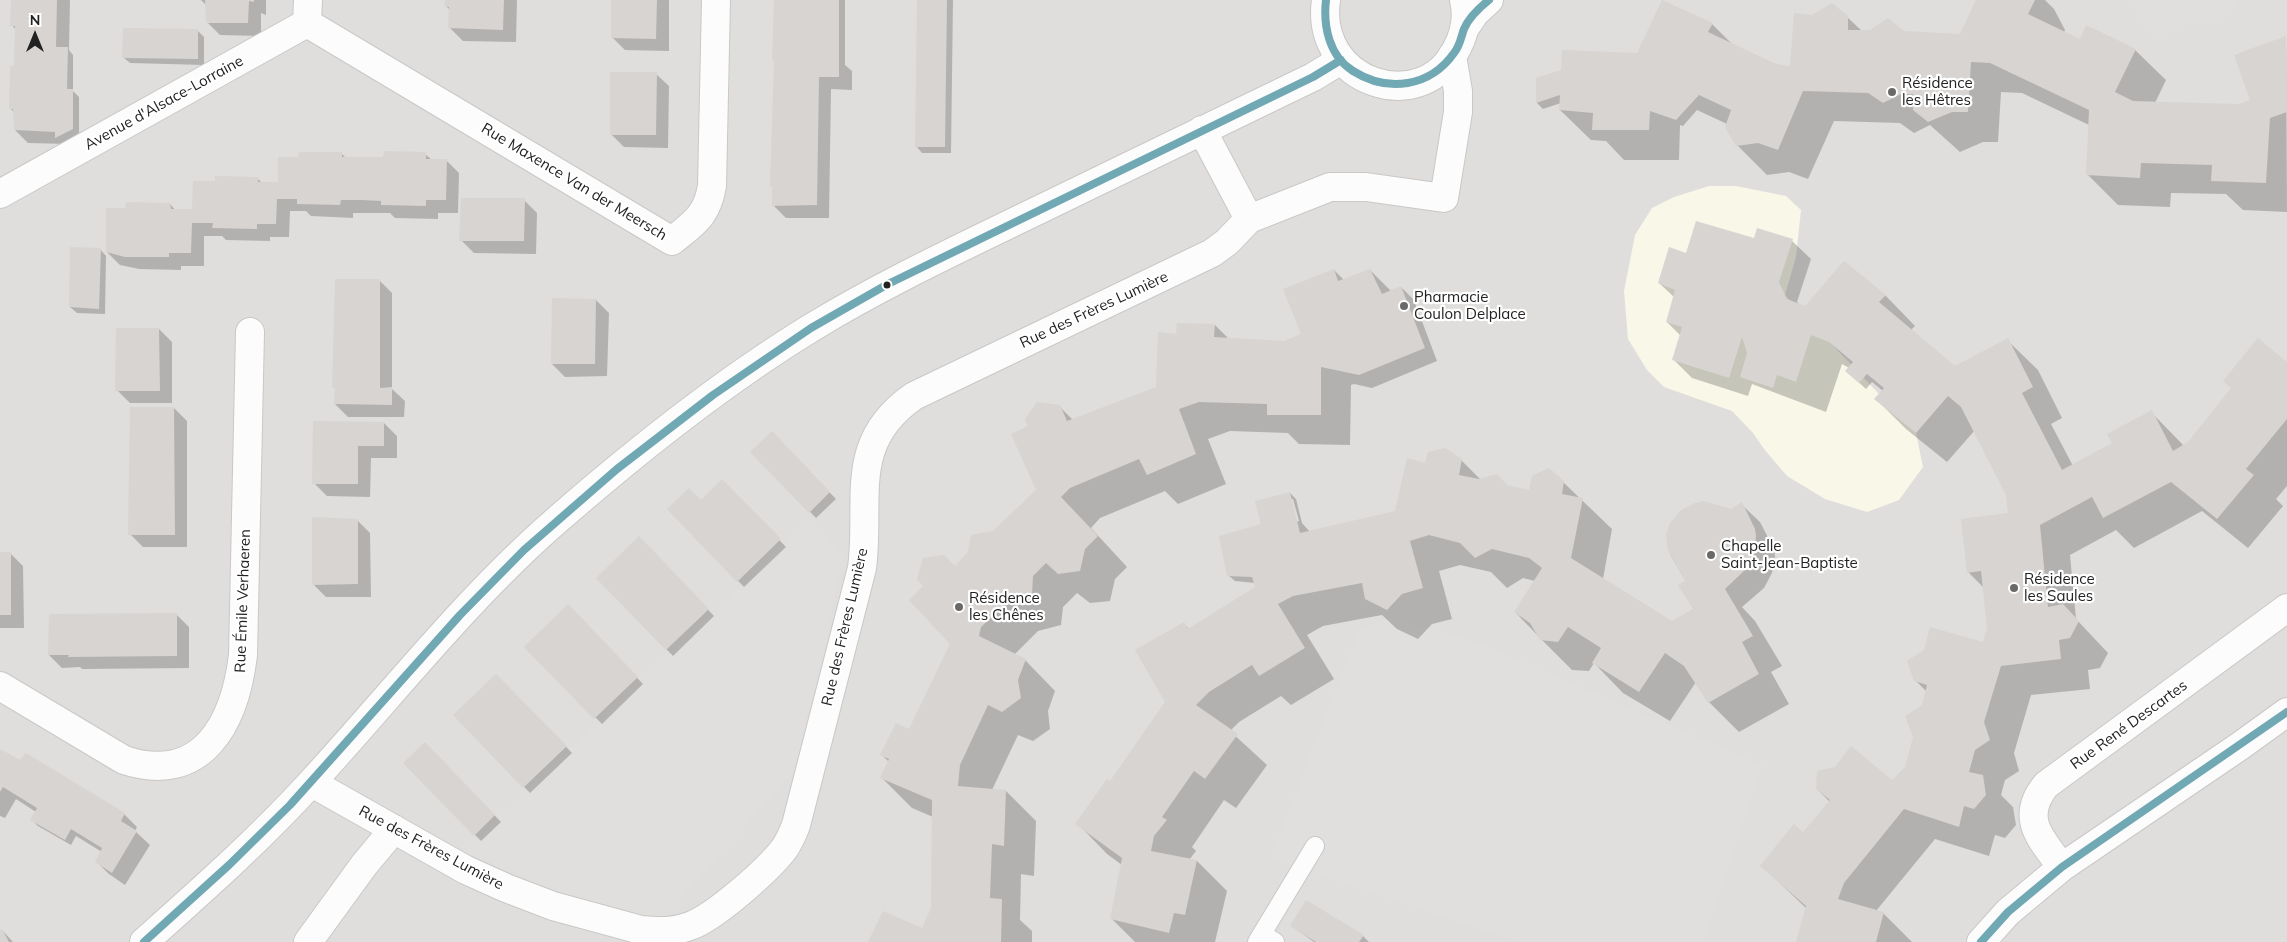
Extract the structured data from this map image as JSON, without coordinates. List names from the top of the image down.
{
  "streets": {
    "street": [
      "Avenue d'Alsace-Lorraine",
      "Rue Maxence Van der Meersch",
      "Rue des Frères Lumière",
      "Rue Émile Verhaeren",
      "Rue René Descartes"
    ]
  },
  "crossings": [
    ["Avenue d'Alsace-Lorraine", "Rue Maxence Van der Meersch"]
  ],
  "places": [
    "Résidence les Hêtres",
    "Pharmacie Coulon Delplace",
    "Chapelle Saint-Jean-Baptiste",
    "Résidence les Saules",
    "Résidence les Chênes"
  ],
  "north": "top"
}
